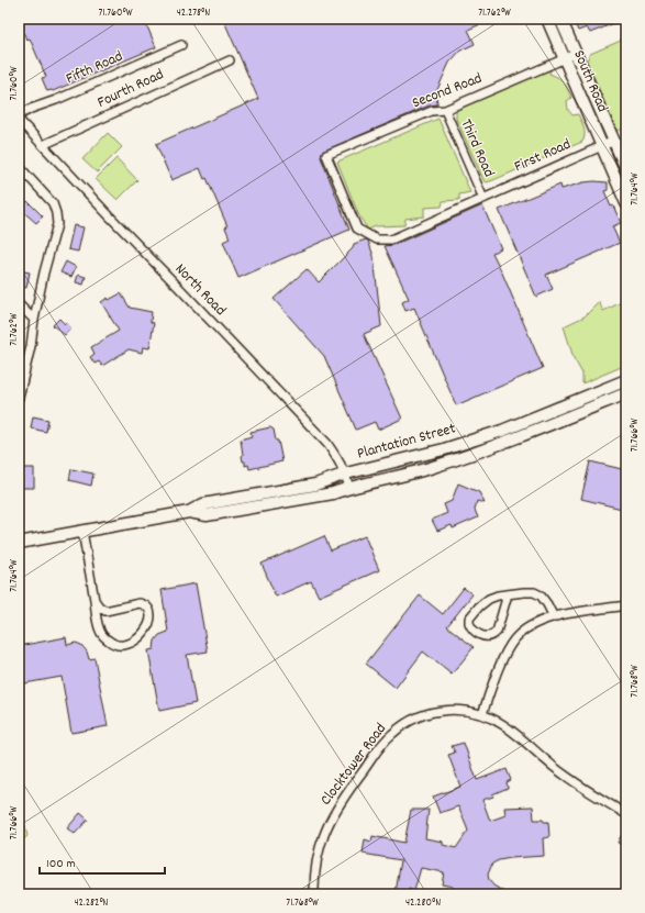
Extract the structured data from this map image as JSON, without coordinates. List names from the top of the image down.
{
  "streets": {
    "main road": ["South Road", "Plantation Street"],
    "street": [
      "Fifth Road",
      "Fourth Road",
      "Second Road",
      "Third Road",
      "First Road",
      "North Road",
      "Clocktower Road"
    ]
  },
  "crossings": [
    ["South Road", "Second Road"],
    ["South Road", "First Road"],
    ["Fourth Road", "North Road"],
    ["Second Road", "Third Road"],
    ["Second Road", "First Road"],
    ["Third Road", "First Road"],
    ["North Road", "Plantation Street"]
  ],
  "scale_bar": "100 m",
  "coordinates": [
    "71.760°W",
    "42.278°N",
    "71.762°W",
    "71.764°W",
    "71.766°W",
    "71.768°W",
    "42.282°N",
    "42.280°N"
  ]
}
